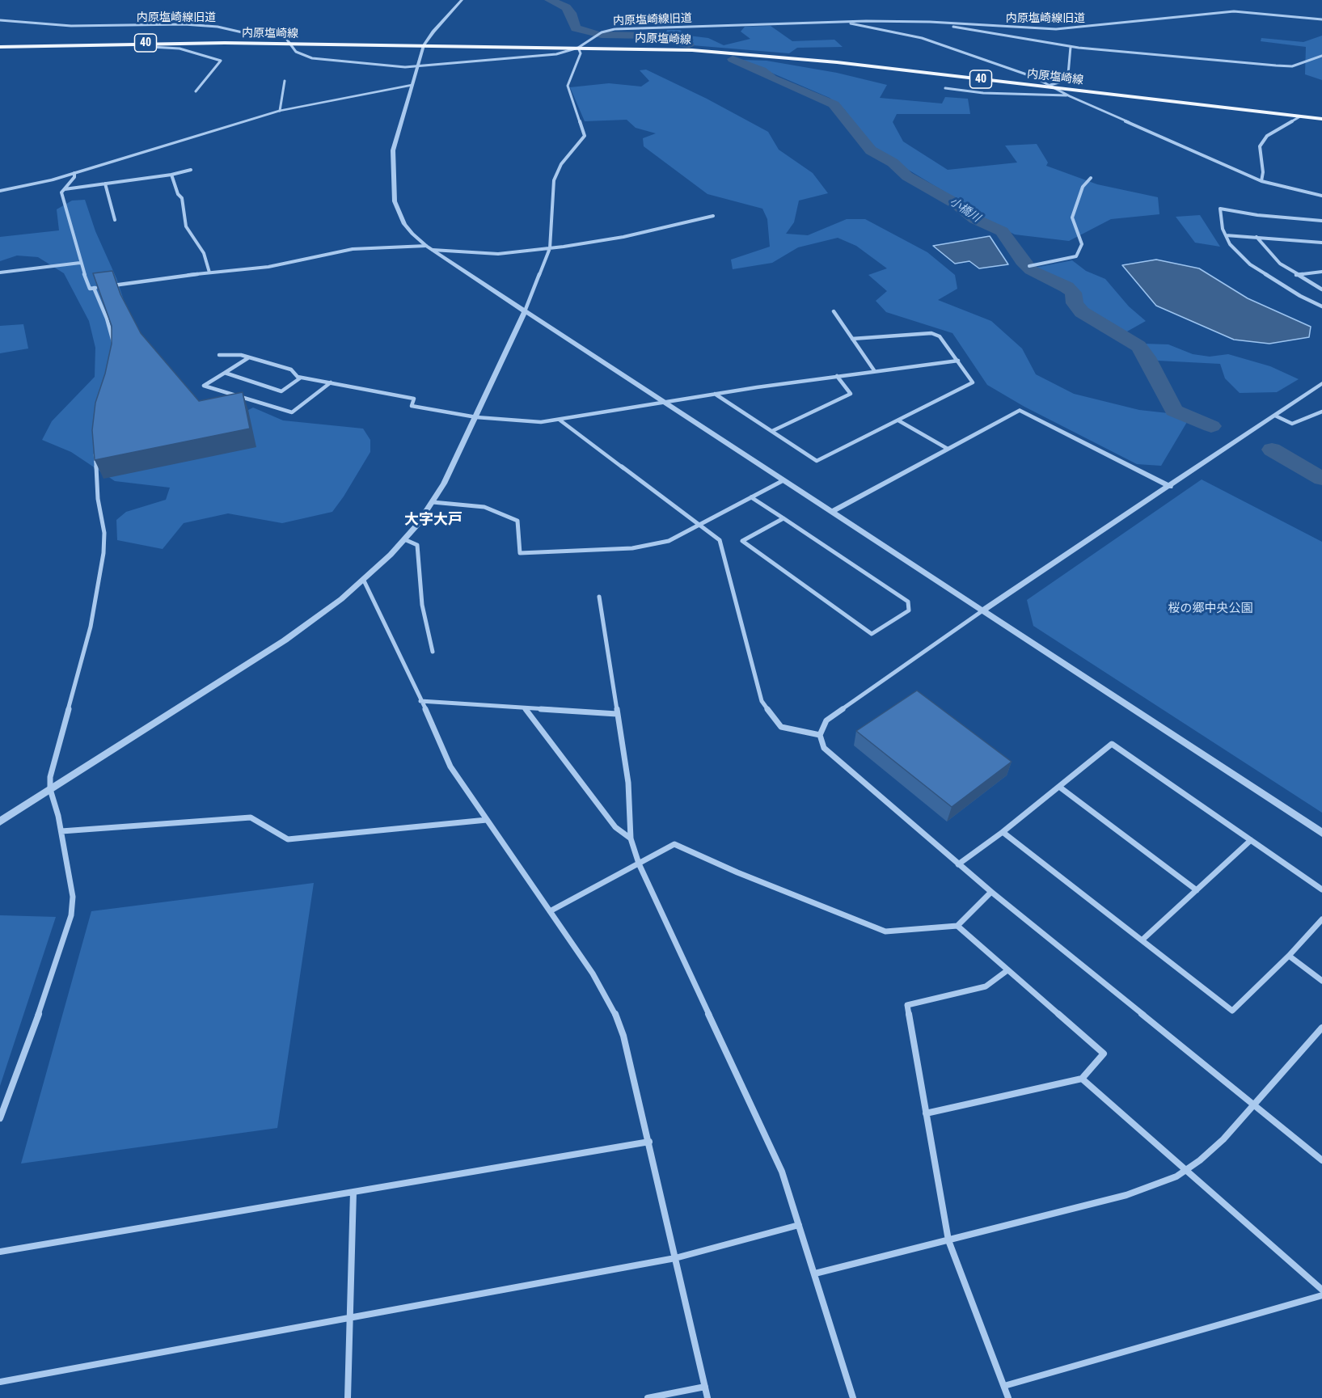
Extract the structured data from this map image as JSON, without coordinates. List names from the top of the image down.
{
  "streets": {
    "main road": ["内原塩崎線", "40"],
    "street": ["内原塩崎線旧道"]
  },
  "crossings": [
    ["内原塩崎線旧道", "内原塩崎線"]
  ],
  "districts": ["大字大戸"],
  "water": ["小橋川"],
  "parks": ["桜の郷中央公園"]
}
